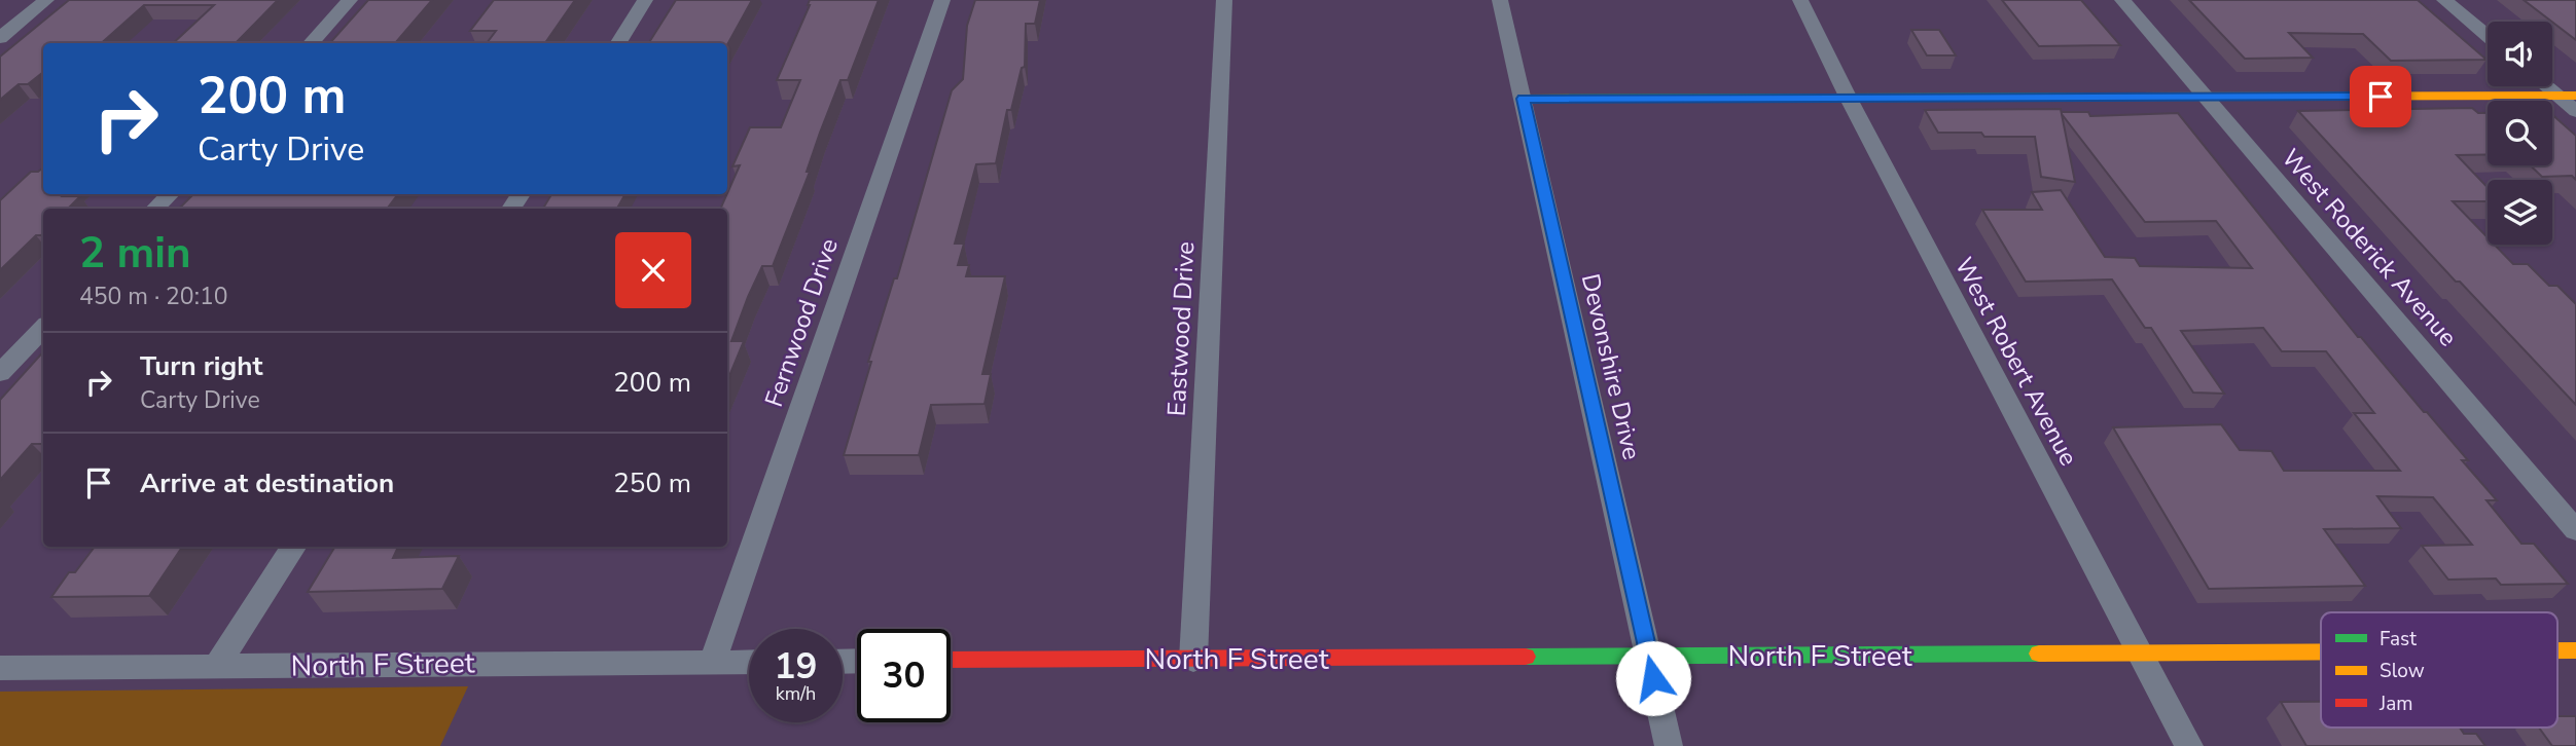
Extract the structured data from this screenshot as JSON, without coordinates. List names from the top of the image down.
{
  "streets": {
    "street": [
      "West Roderick Avenue",
      "Fernwood Drive",
      "Eastwood Drive",
      "West Robert Avenue",
      "Devonshire Drive",
      "North F Street"
    ]
  },
  "crossings": [
    ["Fernwood Drive", "North F Street"],
    ["Eastwood Drive", "North F Street"],
    ["West Robert Avenue", "North F Street"],
    ["Devonshire Drive", "North F Street"]
  ],
  "legend": ["Fast", "Slow", "Jam"],
  "page": {
    "turn": ["200 m", "Carty Drive"],
    "heading": ["2 min", "450 m · 20:10"],
    "list": [
      {
        "name": "Turn right",
        "note": "Carty Drive",
        "value": "200 m"
      },
      {
        "name": "Arrive at destination",
        "value": "250 m"
      }
    ],
    "speed": "19 km/h",
    "limit": "30"
  }
}
